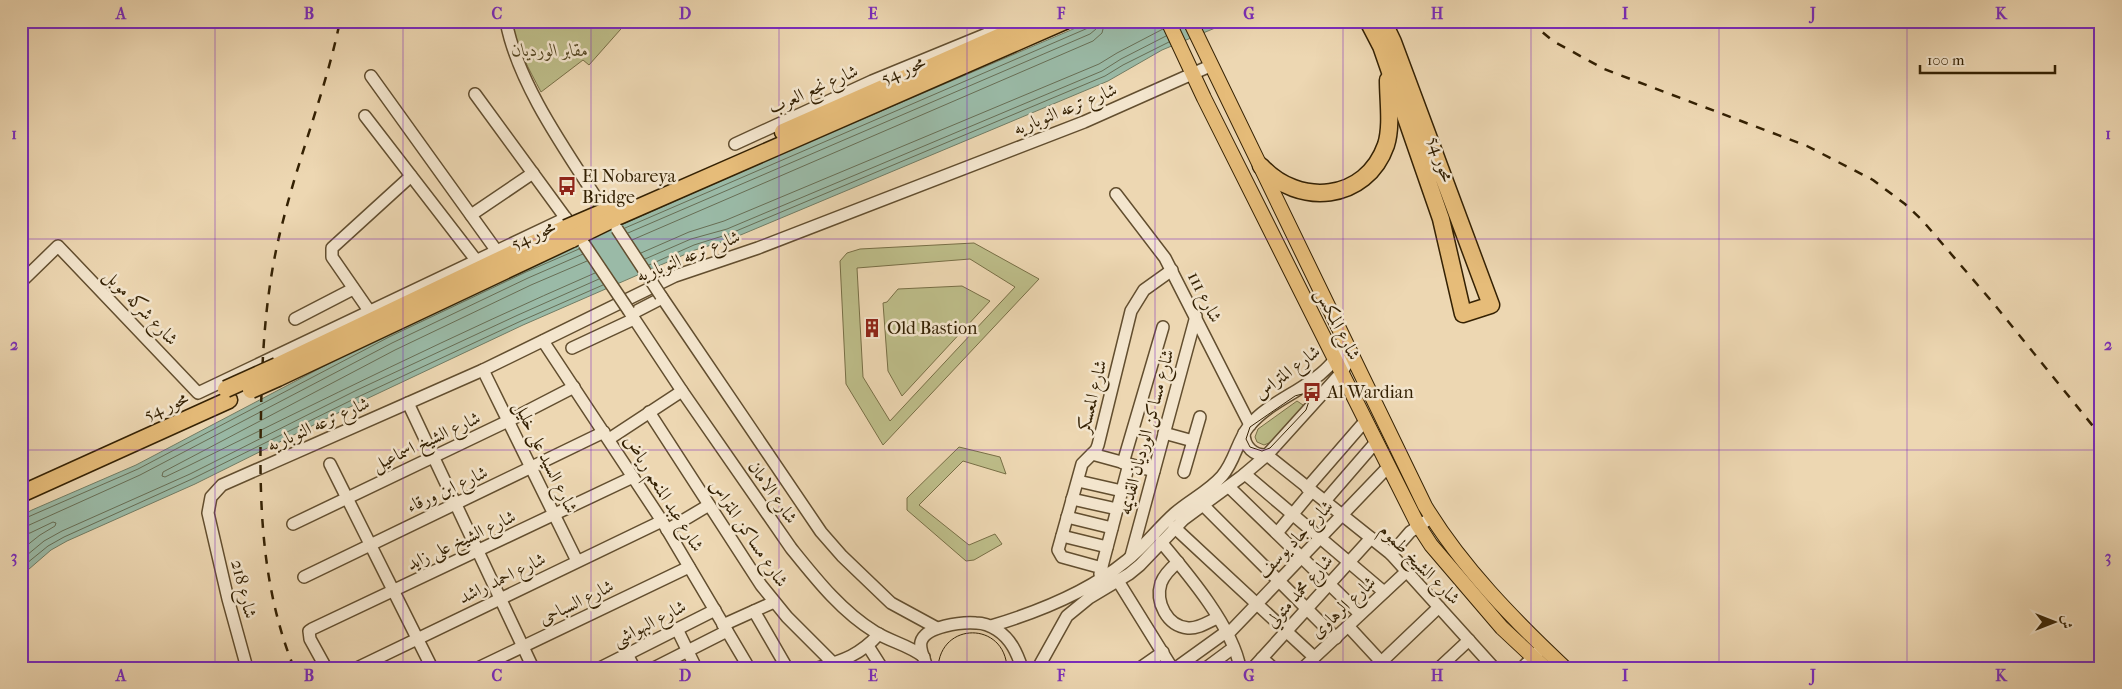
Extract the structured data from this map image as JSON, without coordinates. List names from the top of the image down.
{
  "streets": {
    "highway": ["محور 54"],
    "main road": ["شارع المكس"],
    "street": [
      "شارع نجع العرب",
      "شارع ترعه النوباريه",
      "شارع 111",
      "شارع شركه موبل",
      "شارع المتراس",
      "شارع المعسكر",
      "شارع مساكن الورديان القديمه",
      "شارع الشيخ اسماعيل",
      "شارع السيد على خليل",
      "شارع ابن ورقاء",
      "شارع الامان",
      "شارع عبد المنعم رياض",
      "شارع مساكن المتراس",
      "شارع جاد يوسف",
      "شارع الشيخ على زايد",
      "شارع الشيخ طموم",
      "شارع احمد راشد",
      "شارع 218",
      "شارع محمد متولي",
      "شارع السباحى",
      "شارع الرهاوى",
      "شارع البهواشى"
    ]
  },
  "crossings": [
    ["محور 54", "شارع الامان"],
    ["شارع ترعه النوباريه", "شارع المكس"],
    ["شارع ترعه النوباريه", "شارع السيد على خليل"],
    ["شارع ترعه النوباريه", "شارع عبد المنعم رياض"],
    ["شارع ترعه النوباريه", "شارع 218"],
    ["شارع 111", "شارع المتراس"],
    ["شارع 111", "شارع المعسكر"],
    ["شارع 111", "شارع مساكن الورديان القديمه"],
    ["شارع 111", "شارع الشيخ طموم"],
    ["شارع المكس", "شارع المتراس"],
    ["شارع المكس", "شارع جاد يوسف"],
    ["شارع المتراس", "شارع مساكن الورديان القديمه"],
    ["شارع المتراس", "شارع الشيخ طموم"],
    ["شارع الشيخ اسماعيل", "شارع السيد على خليل"],
    ["شارع الشيخ اسماعيل", "شارع عبد المنعم رياض"],
    ["شارع السيد على خليل", "شارع ابن ورقاء"],
    ["شارع السيد على خليل", "شارع الشيخ على زايد"],
    ["شارع السيد على خليل", "شارع احمد راشد"],
    ["شارع ابن ورقاء", "شارع الامان"],
    ["شارع ابن ورقاء", "شارع عبد المنعم رياض"],
    ["شارع ابن ورقاء", "شارع مساكن المتراس"],
    ["شارع عبد المنعم رياض", "شارع الشيخ على زايد"],
    ["شارع عبد المنعم رياض", "شارع احمد راشد"],
    ["شارع عبد المنعم رياض", "شارع السباحى"],
    ["شارع عبد المنعم رياض", "شارع البهواشى"],
    ["شارع مساكن المتراس", "شارع احمد راشد"],
    ["شارع جاد يوسف", "شارع الشيخ طموم"],
    ["شارع الشيخ طموم", "شارع محمد متولي"],
    ["شارع الشيخ طموم", "شارع الرهاوى"]
  ],
  "parks": ["مقابر الورديان"],
  "places": {
    "bus stop": ["El Nobareya Bridge", "Al Wardian"],
    "building": ["Old Bastion"]
  },
  "scale_bar": "100 m",
  "north": "right",
  "grid": {
    "columns": [
      "A",
      "B",
      "C",
      "D",
      "E",
      "F",
      "G",
      "H",
      "I",
      "J",
      "K"
    ],
    "rows": ["1", "2", "3"]
  }
}
